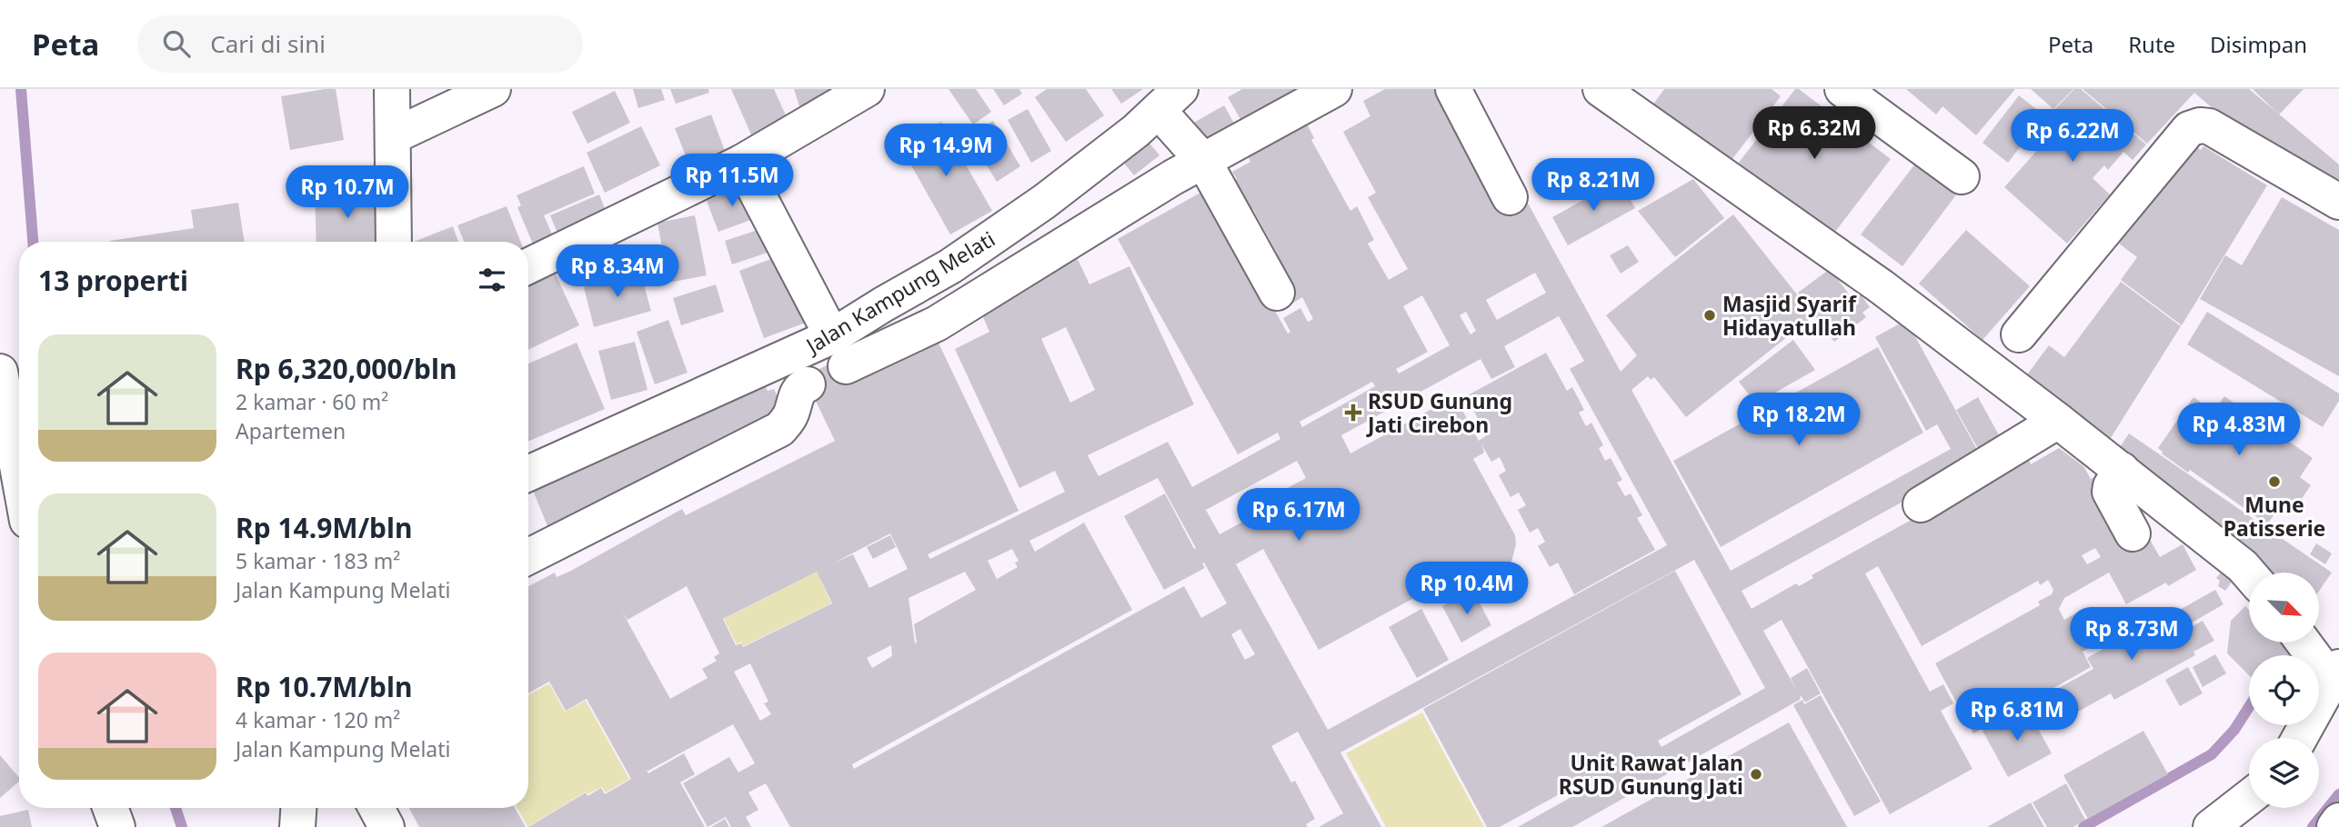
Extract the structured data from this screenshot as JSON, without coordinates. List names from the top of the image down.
{
  "streets": {
    "street": ["Jalan Kampung Melati"]
  },
  "places": {
    "other": ["Masjid Syarif Hidayatullah", "Mune Patisserie", "Unit Rawat Jalan RSUD Gunung Jati"],
    "health": ["RSUD Gunung Jati Cirebon"]
  },
  "north": "bottom right",
  "page": {
    "header": "Peta",
    "search": "Cari di sini",
    "nav": ["Peta", "Rute", "Disimpan"],
    "price": [
      "Rp 6.32M",
      "Rp 6.22M",
      "Rp 14.9M",
      "Rp 11.5M",
      "Rp 8.21M",
      "Rp 10.7M",
      "Rp 8.34M",
      "Rp 18.2M",
      "Rp 4.83M",
      "Rp 6.17M",
      "Rp 10.4M",
      "Rp 8.73M",
      "Rp 6.81M"
    ],
    "heading": "13 properti",
    "list": [
      {
        "name": "Rp 6,320,000/bln",
        "note": "2 kamar · 60 m² · Apartemen"
      },
      {
        "name": "Rp 14.9M/bln",
        "note": "5 kamar · 183 m² · Jalan Kampung Melati"
      },
      {
        "name": "Rp 10.7M/bln",
        "note": "4 kamar · 120 m² · Jalan Kampung Melati"
      }
    ]
  }
}
